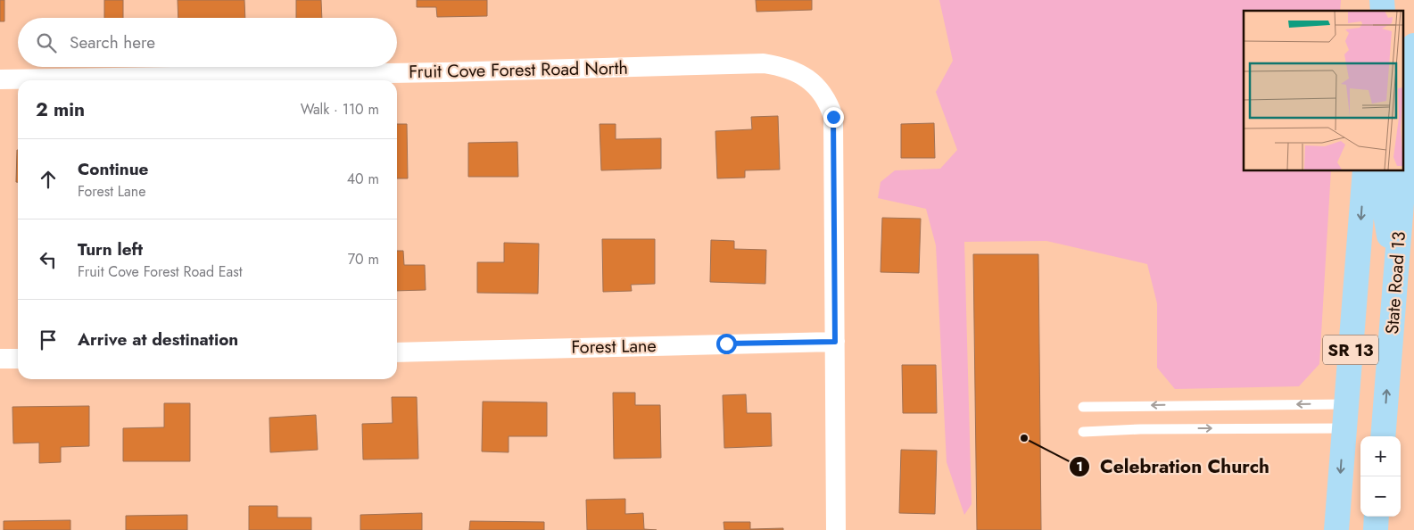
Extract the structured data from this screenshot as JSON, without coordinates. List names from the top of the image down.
{
  "streets": {
    "main road": ["State Road 13", "SR 13"],
    "street": ["Fruit Cove Forest Road North", "Forest Lane"]
  },
  "crossings": [
    ["Fruit Cove Forest Road North", "Forest Lane"]
  ],
  "places": ["Celebration Church"],
  "page": {
    "search": "Search here",
    "heading": ["2 min", "Walk · 110 m"],
    "list": [
      ["Continue", "Forest Lane", "40 m"],
      ["Turn left", "Fruit Cove Forest Road East", "70 m"],
      "Arrive at destination"
    ],
    "map_buttons": ["+", "−"]
  }
}
